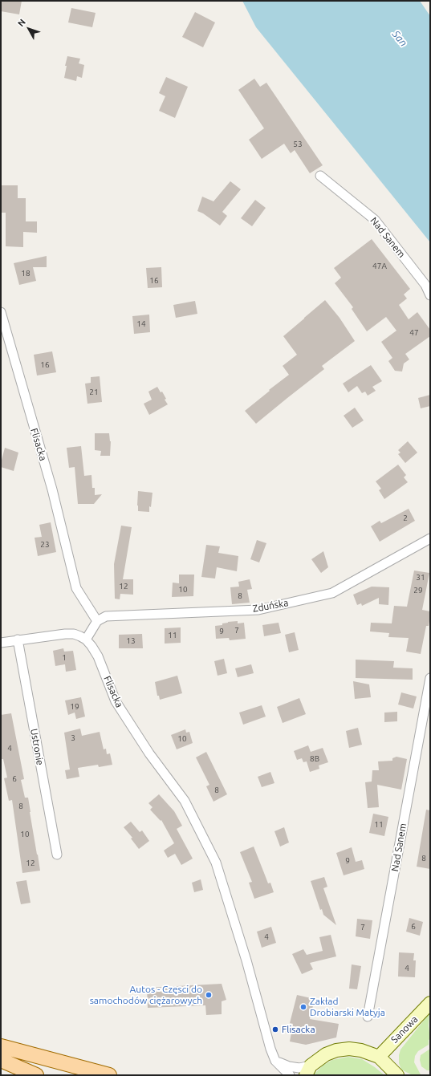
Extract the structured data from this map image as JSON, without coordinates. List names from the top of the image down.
{
  "streets": {
    "main road": ["Sanowa"],
    "street": [
      "Nad Sanem",
      "Flisacka",
      "Zduńska",
      "Ustronie"
    ]
  },
  "crossings": [
    ["Flisacka", "Zduńska"]
  ],
  "water": ["San"],
  "places": ["Autos - Częsci do samochodów ciężarowych", "Zakład Drobiarski Matyja", "Flisacka"],
  "house_numbers": [
    "53",
    "47A",
    "18",
    "16",
    "14",
    "47",
    "16",
    "21",
    "2",
    "23",
    "31",
    "12",
    "10",
    "29",
    "8",
    "7",
    "9",
    "11",
    "13",
    "1",
    "19",
    "3",
    "10",
    "4",
    "8B",
    "6",
    "8",
    "8",
    "11",
    "10",
    "8",
    "9",
    "12",
    "6",
    "7",
    "4",
    "4"
  ],
  "north": "top left"
}
